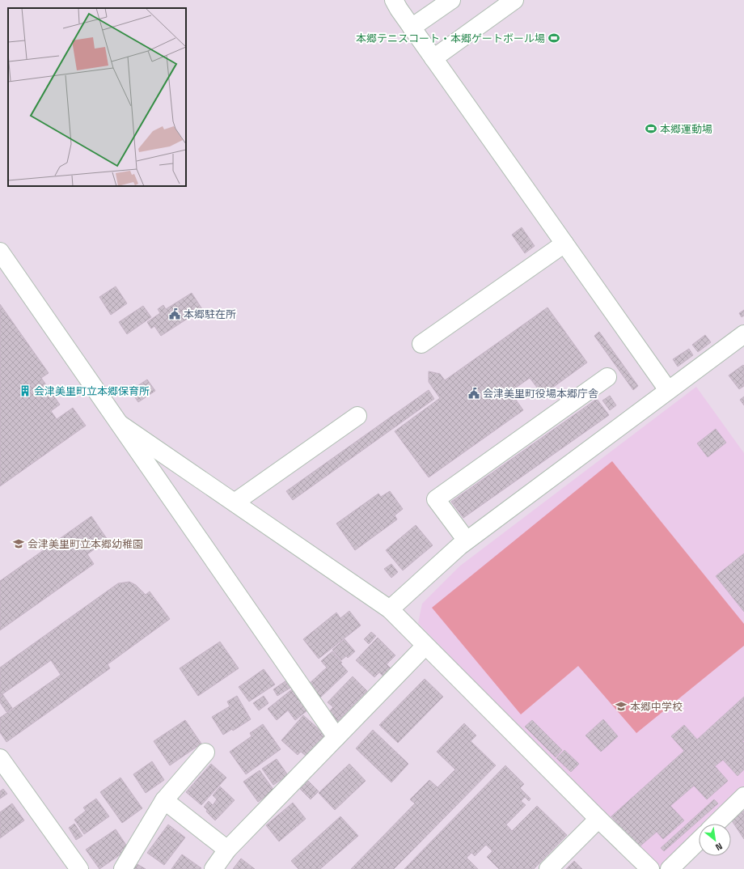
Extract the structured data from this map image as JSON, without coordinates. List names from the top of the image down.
{
  "places": {
    "sports": ["本郷テニスコート・本郷ゲートボール場", "本郷運動場"],
    "public building": ["本郷駐在所", "会津美里町役場本郷庁舎"],
    "building": ["会津美里町立本郷保育所"],
    "school or university": ["会津美里町立本郷幼稚園", "本郷中学校"]
  },
  "north": "bottom right"
}
